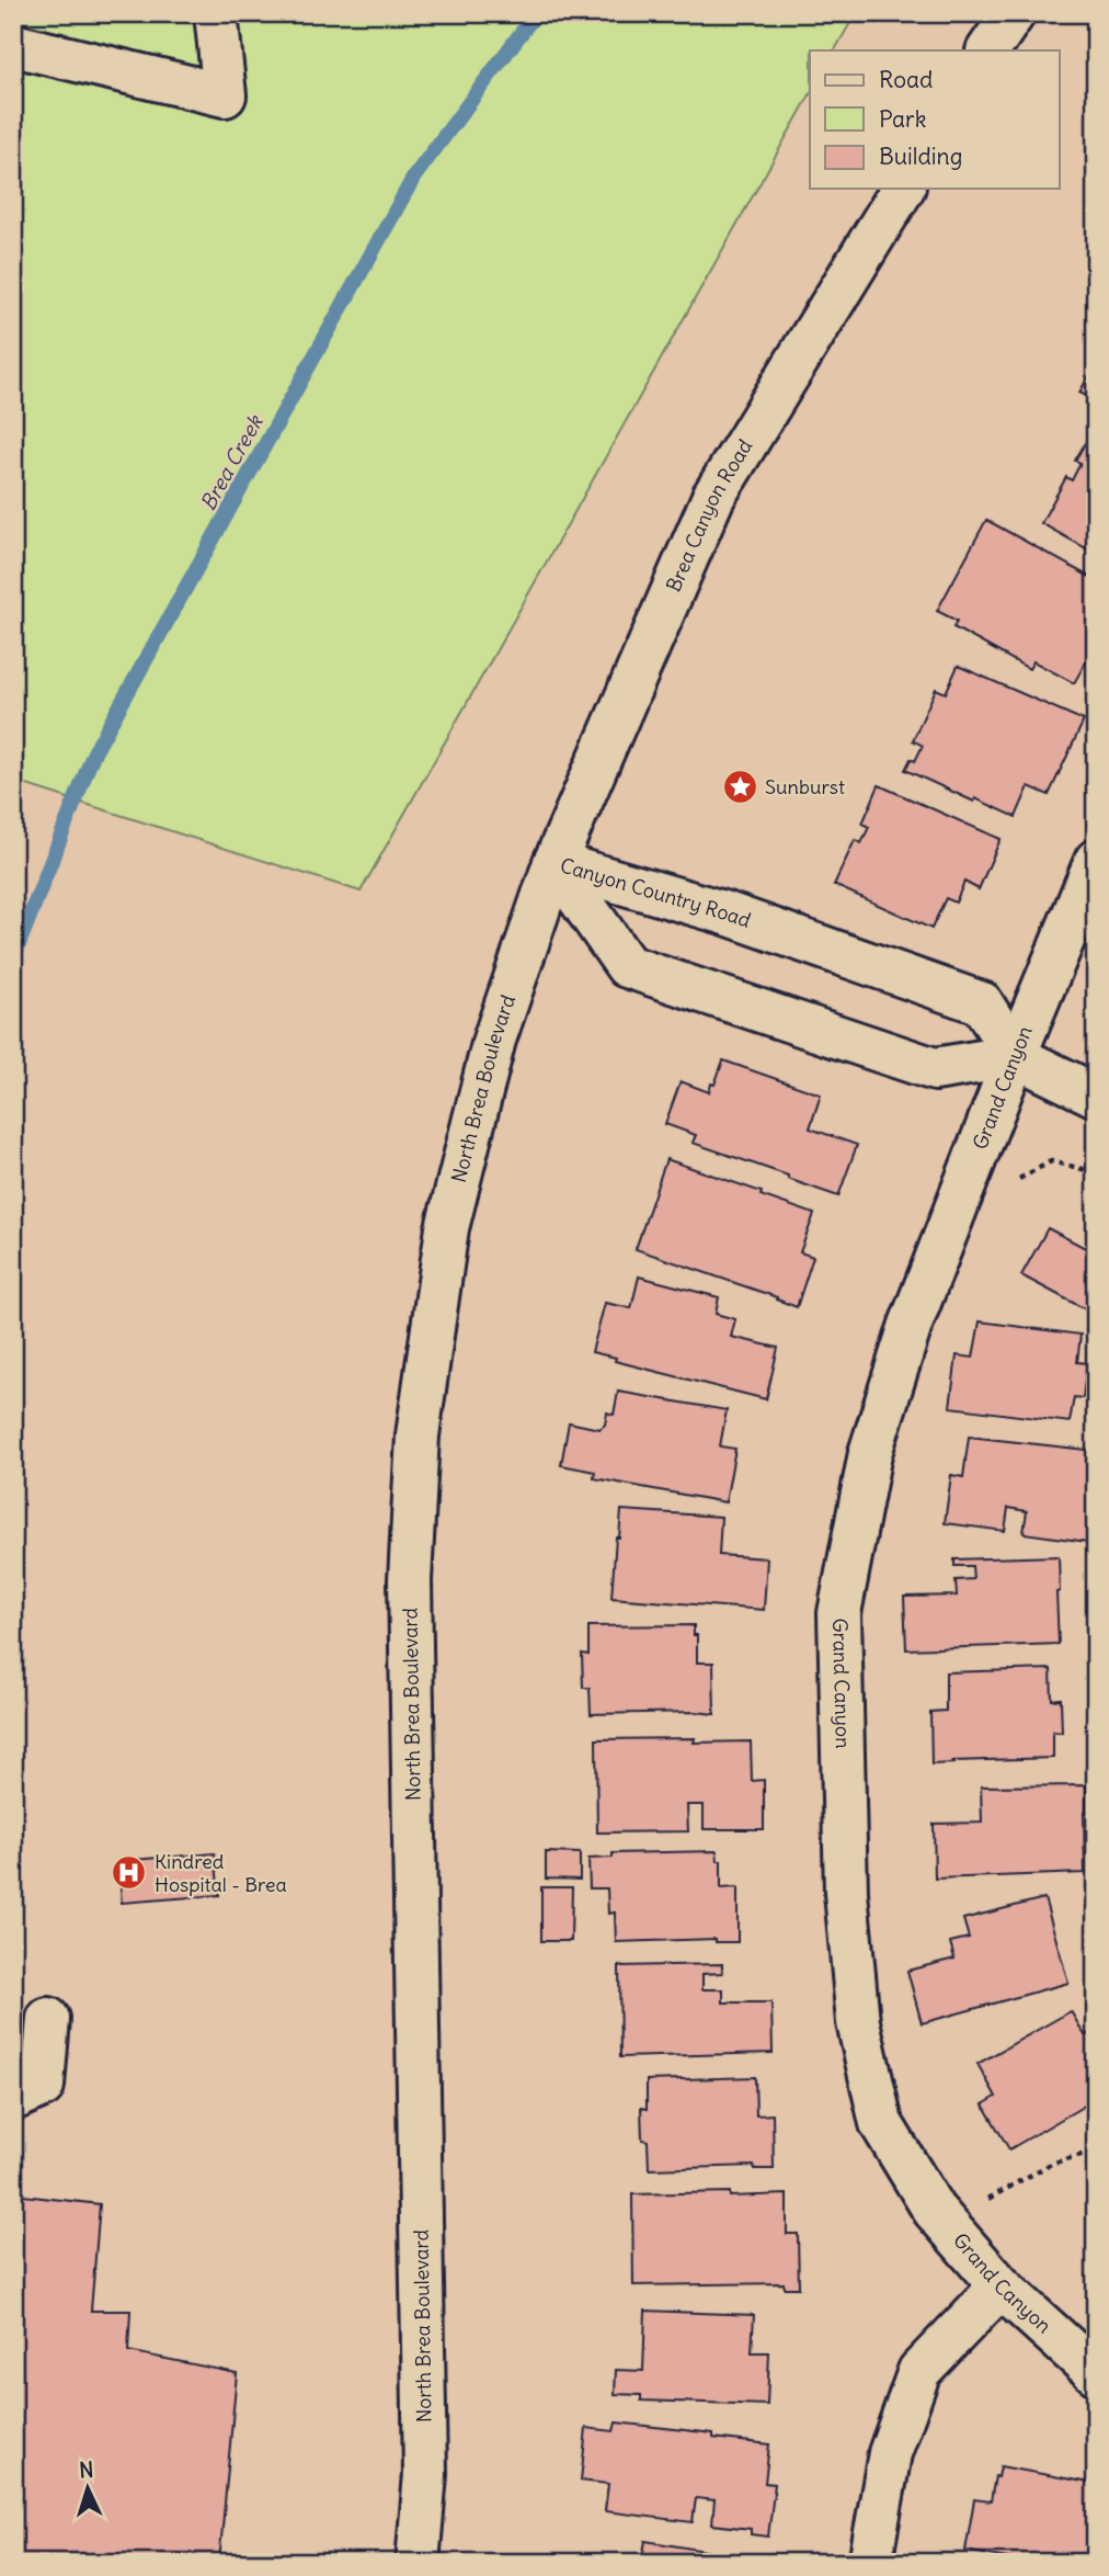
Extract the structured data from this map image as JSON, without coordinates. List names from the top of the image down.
{
  "streets": {
    "street": [
      "Brea Canyon Road",
      "Canyon Country Road",
      "Grand Canyon",
      "North Brea Boulevard"
    ]
  },
  "crossings": [
    ["Brea Canyon Road", "Canyon Country Road"],
    ["Brea Canyon Road", "North Brea Boulevard"],
    ["Canyon Country Road", "Grand Canyon"],
    ["Canyon Country Road", "North Brea Boulevard"]
  ],
  "water": ["Brea Creek"],
  "places": {
    "place": ["Sunburst"],
    "hospital": ["Kindred Hospital - Brea"]
  },
  "legend": ["Road", "Park", "Building"],
  "north": "top"
}
